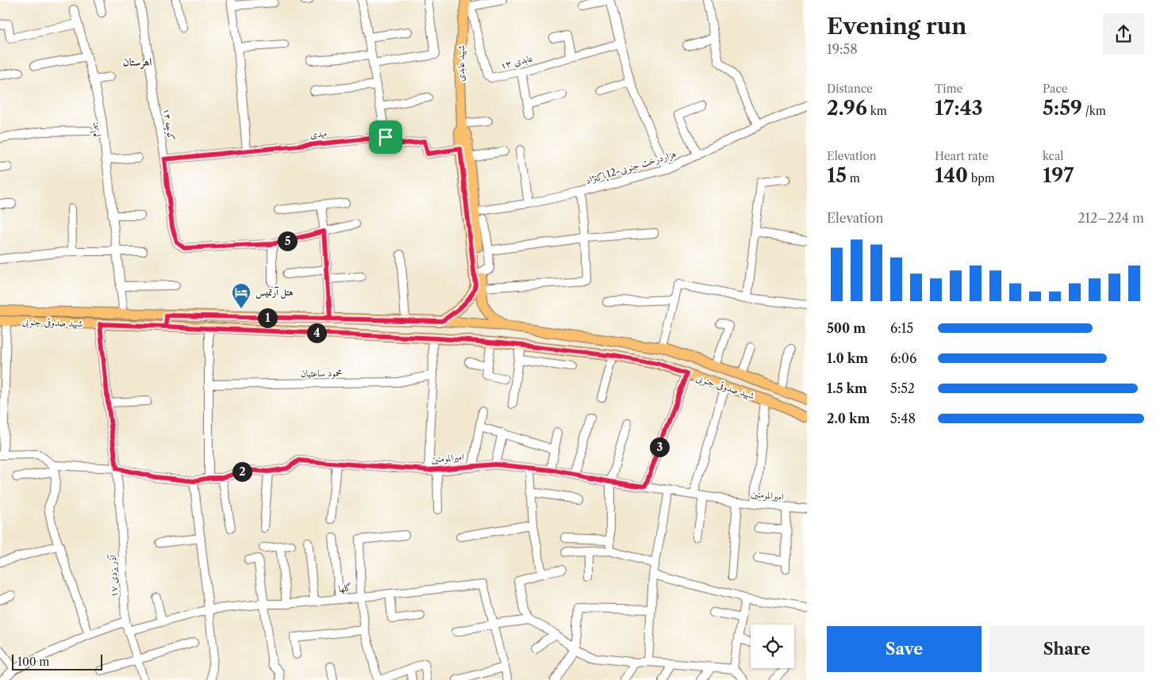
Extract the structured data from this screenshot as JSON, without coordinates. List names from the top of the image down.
{
  "streets": {
    "main road": ["شهید عابدی", "شهید صدوقی جنوبی"],
    "street": [
      "عابدی ۱۳",
      "کوچه ۱۲",
      "بهرام",
      "مهدی",
      "هزاردرخت جنوبی-12پاکنژاد",
      "محمود ساعتیان",
      "امیرالمومنین",
      "آذر یزدی ۱۷",
      "گلها"
    ]
  },
  "crossings": [
    ["عابدی ۱۳", "شهید عابدی"],
    ["شهید عابدی", "مهدی"],
    ["شهید عابدی", "هزاردرخت جنوبی-12پاکنژاد"],
    ["شهید عابدی", "شهید صدوقی جنوبی"],
    ["کوچه ۱۲", "مهدی"],
    ["بهرام", "شهید صدوقی جنوبی"],
    ["شهید صدوقی جنوبی", "آذر یزدی ۱۷"],
    ["امیرالمومنین", "آذر یزدی ۱۷"],
    ["آذر یزدی ۱۷", "گلها"]
  ],
  "districts": ["اهرستان"],
  "places": {
    "hotel": ["هتل آرتمیس"]
  },
  "scale_bar": "100 m",
  "page": {
    "heading": ["Evening run", "19:58"],
    "stats": [
      ["Distance", "2.96 km"],
      ["Time", "17:43"],
      ["Pace", "5:59 /km"],
      ["Elevation", "15 m"],
      ["Heart rate", "140 bpm"],
      ["kcal", "197"]
    ],
    "chart": ["Elevation", "212–224 m"],
    "pins": [
      "5",
      "1",
      "4",
      "3",
      "2"
    ],
    "list": [
      {
        "name": "500 m",
        "note": "6:15"
      },
      {
        "name": "1.0 km",
        "note": "6:06"
      },
      {
        "name": "1.5 km",
        "note": "5:52"
      },
      {
        "name": "2.0 km",
        "note": "5:48"
      }
    ],
    "buttons": ["Save", "Share"],
    "scale": "100 m"
  }
}
